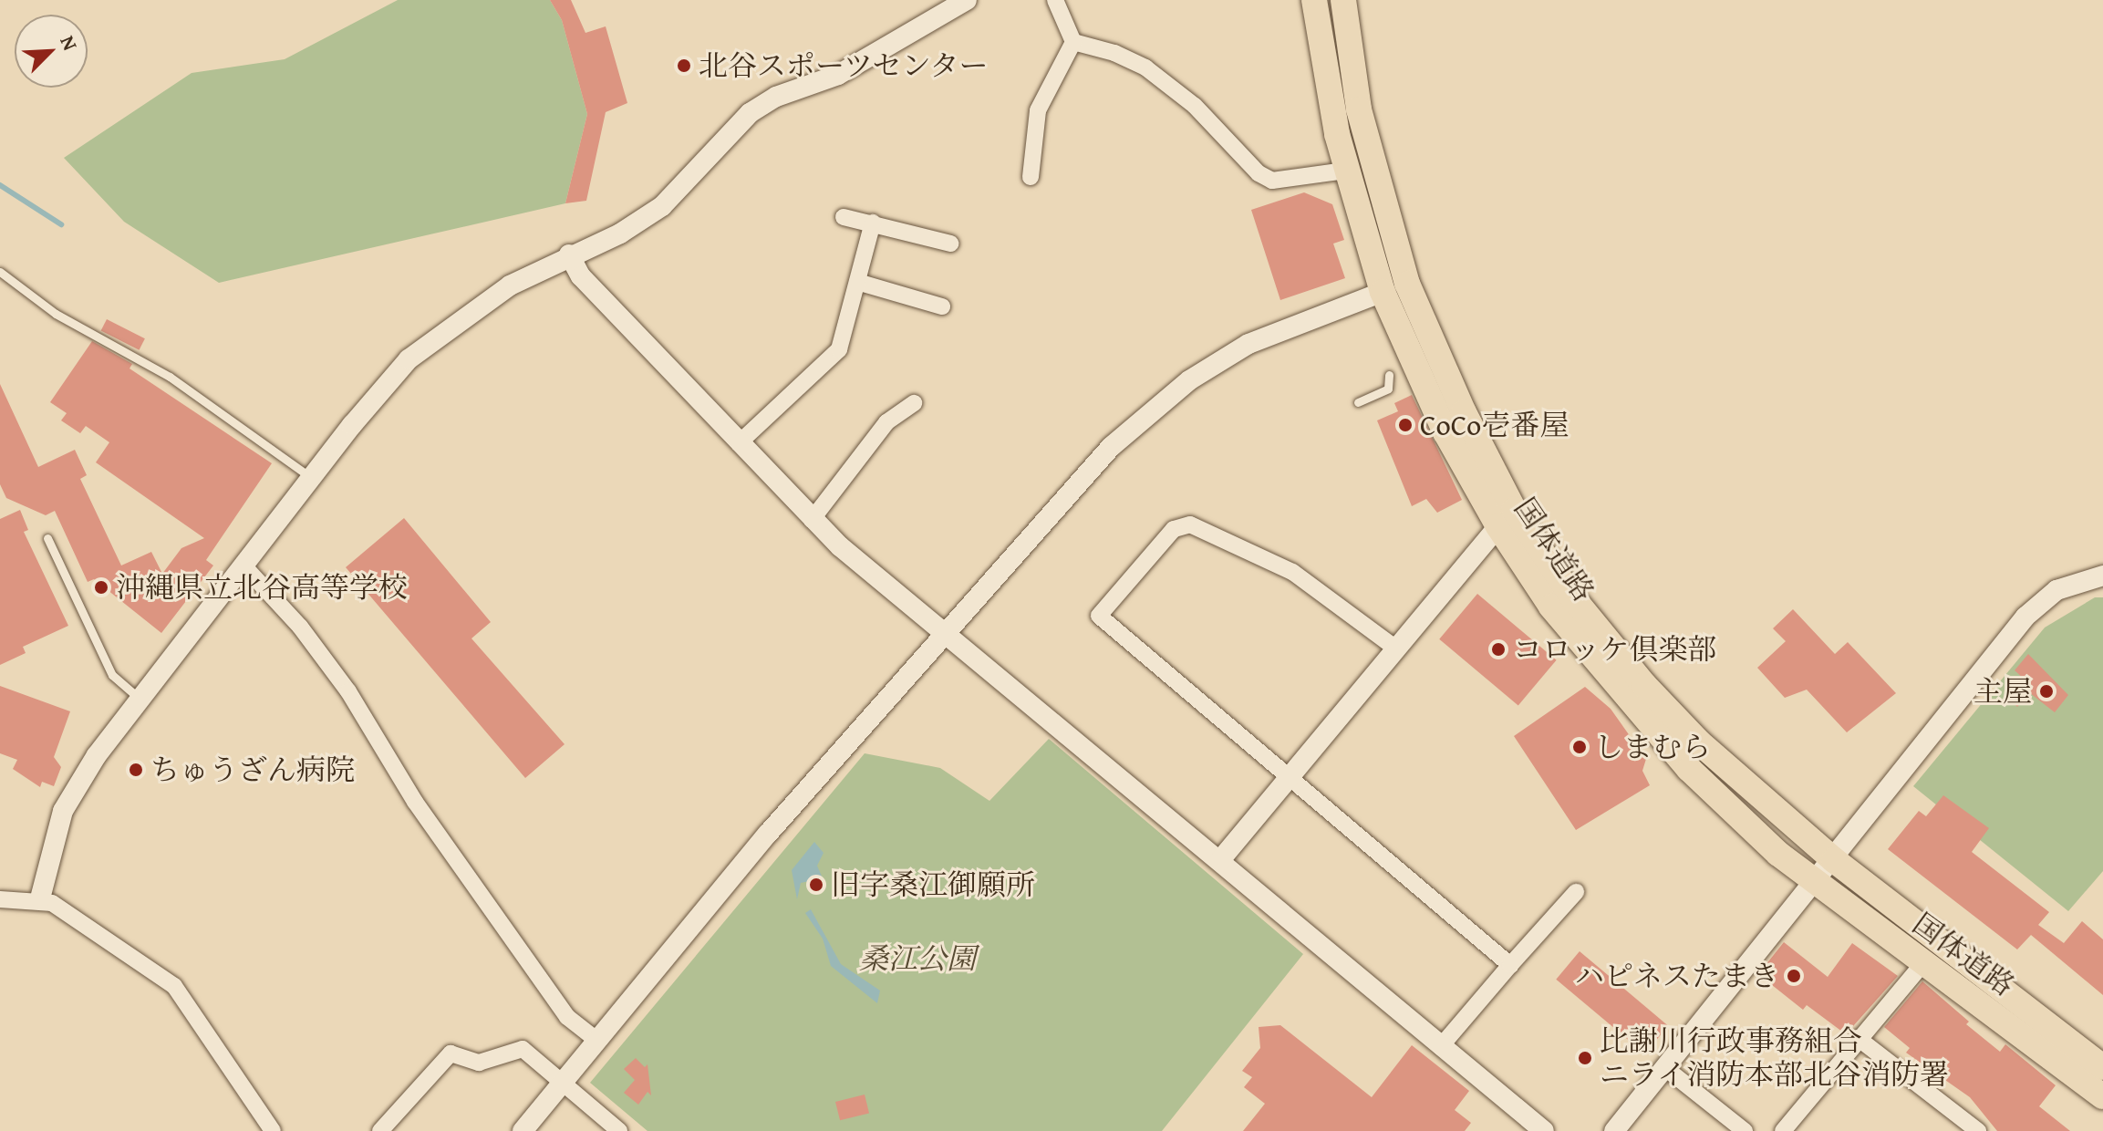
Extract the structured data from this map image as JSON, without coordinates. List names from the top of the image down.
{
  "streets": {
    "main road": ["国体道路"]
  },
  "parks": ["桑江公園"],
  "places": [
    "北谷スポーツセンター",
    "CoCo壱番屋",
    "沖縄県立北谷高等学校",
    "コロッケ倶楽部",
    "主屋",
    "しまむら",
    "ちゅうざん病院",
    "旧字桑江御願所",
    "ハピネスたまき",
    "比謝川行政事務組合 ニライ消防本部北谷消防署"
  ],
  "north": "top right"
}
